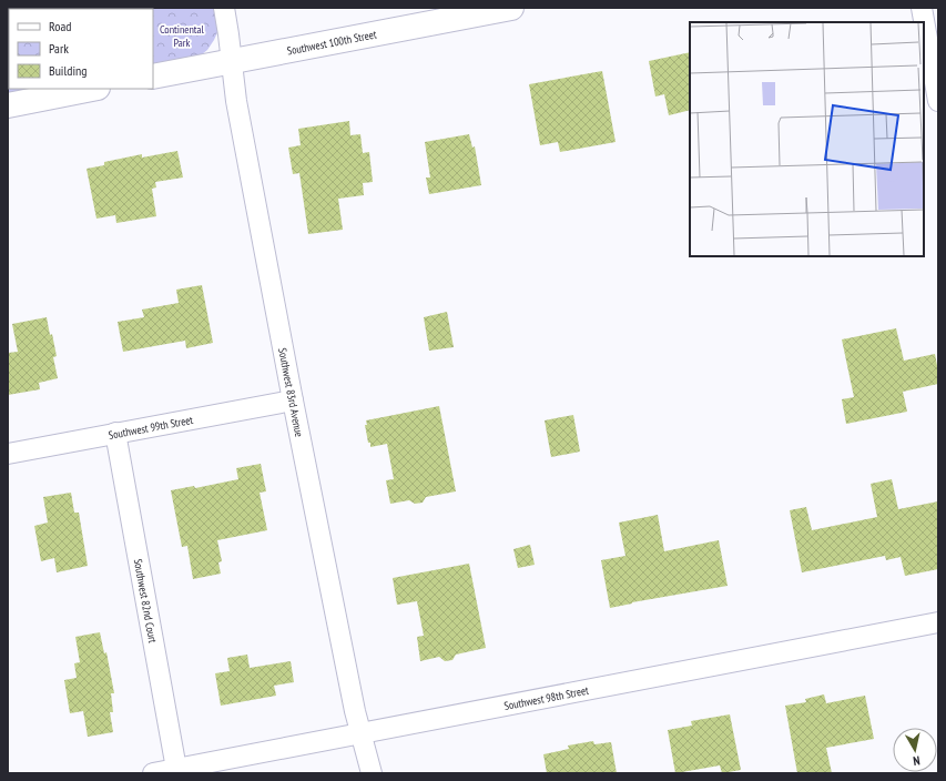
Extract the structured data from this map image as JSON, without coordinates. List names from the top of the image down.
{
  "streets": {
    "street": [
      "Southwest 100th Street",
      "Southwest 83rd Avenue",
      "Southwest 99th Street",
      "Southwest 82nd Court",
      "Southwest 98th Street"
    ]
  },
  "crossings": [
    ["Southwest 100th Street", "Southwest 83rd Avenue"],
    ["Southwest 83rd Avenue", "Southwest 99th Street"],
    ["Southwest 83rd Avenue", "Southwest 98th Street"],
    ["Southwest 99th Street", "Southwest 82nd Court"],
    ["Southwest 82nd Court", "Southwest 98th Street"]
  ],
  "parks": ["Continental Park"],
  "legend": ["Road", "Park", "Building"],
  "north": "bottom"
}
